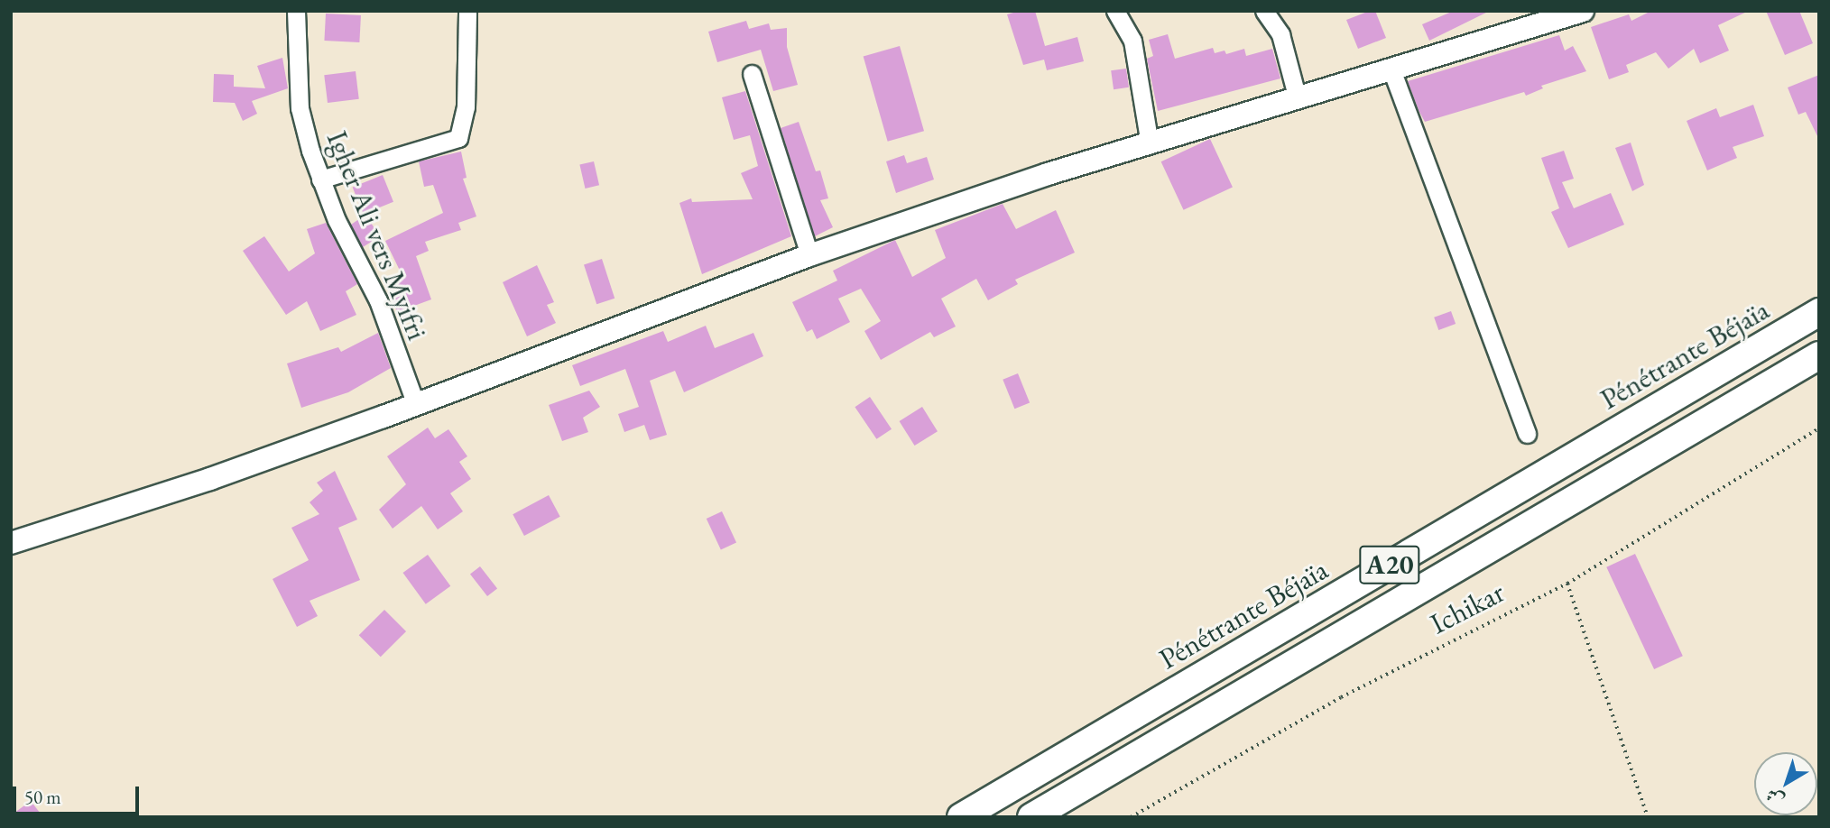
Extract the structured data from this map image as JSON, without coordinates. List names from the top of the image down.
{
  "streets": {
    "highway": ["Pénétrante Béjaïa", "A20"],
    "street": ["Igher Ali vers Myifri"],
    "path": ["Ichikar"]
  },
  "scale_bar": "50 m",
  "north": "bottom left"
}
